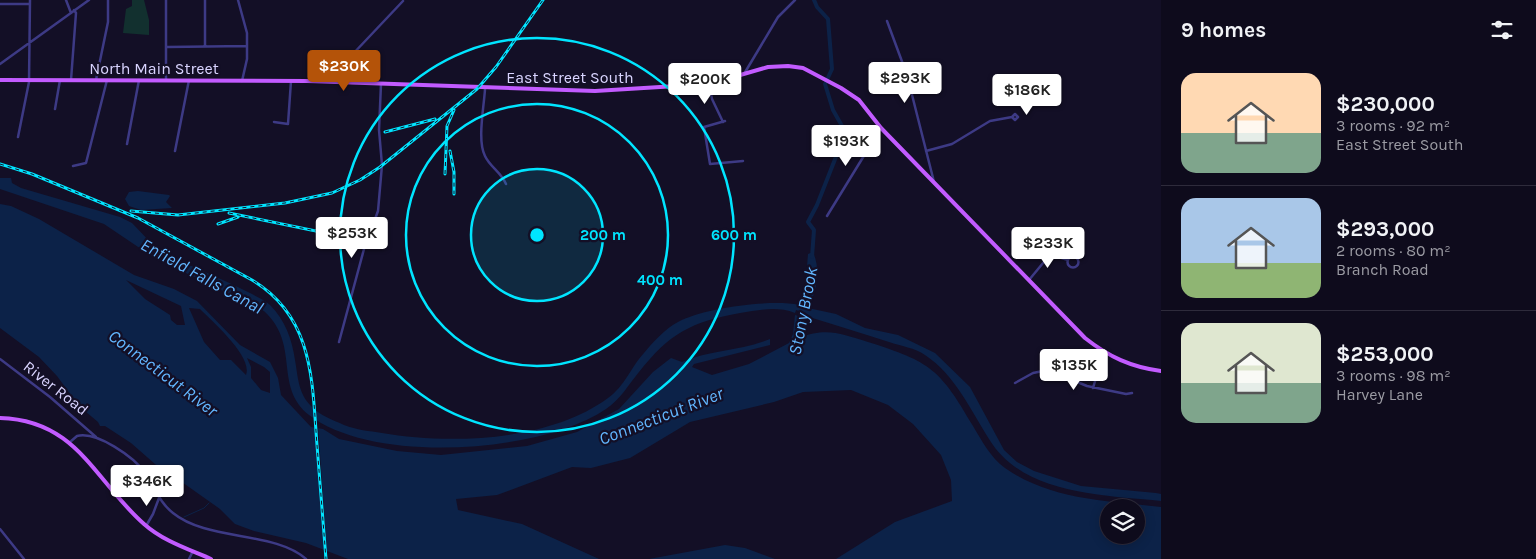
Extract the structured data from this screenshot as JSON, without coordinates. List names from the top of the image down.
{
  "streets": {
    "main road": ["North Main Street", "East Street South"],
    "street": ["River Road"]
  },
  "crossings": [
    ["North Main Street", "East Street South"]
  ],
  "water": ["Enfield Falls Canal", "Stony Brook", "Connecticut River"],
  "page": {
    "heading": "9 homes",
    "price": [
      "$230K",
      "$293K",
      "$200K",
      "$186K",
      "$193K",
      "$253K",
      "$233K",
      "$135K",
      "$346K"
    ],
    "list": [
      {
        "name": "$230,000",
        "note": "3 rooms · 92 m² · East Street South"
      },
      {
        "name": "$293,000",
        "note": "2 rooms · 80 m² · Branch Road"
      },
      {
        "name": "$253,000",
        "note": "3 rooms · 98 m² · Harvey Lane"
      }
    ]
  },
  "rings": ["200 m", "600 m", "400 m"]
}
